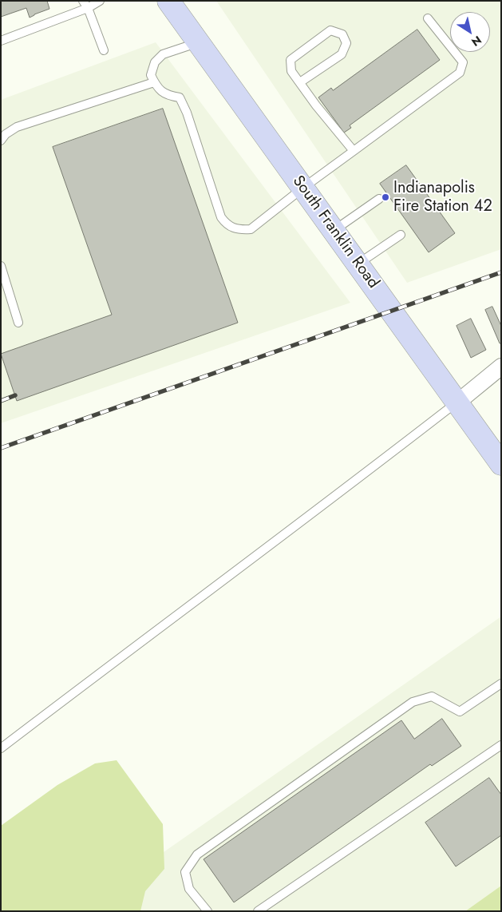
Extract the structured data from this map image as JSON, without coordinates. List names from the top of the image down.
{
  "streets": {
    "main road": ["South Franklin Road"]
  },
  "places": ["Indianapolis Fire Station 42"],
  "north": "bottom right"
}
